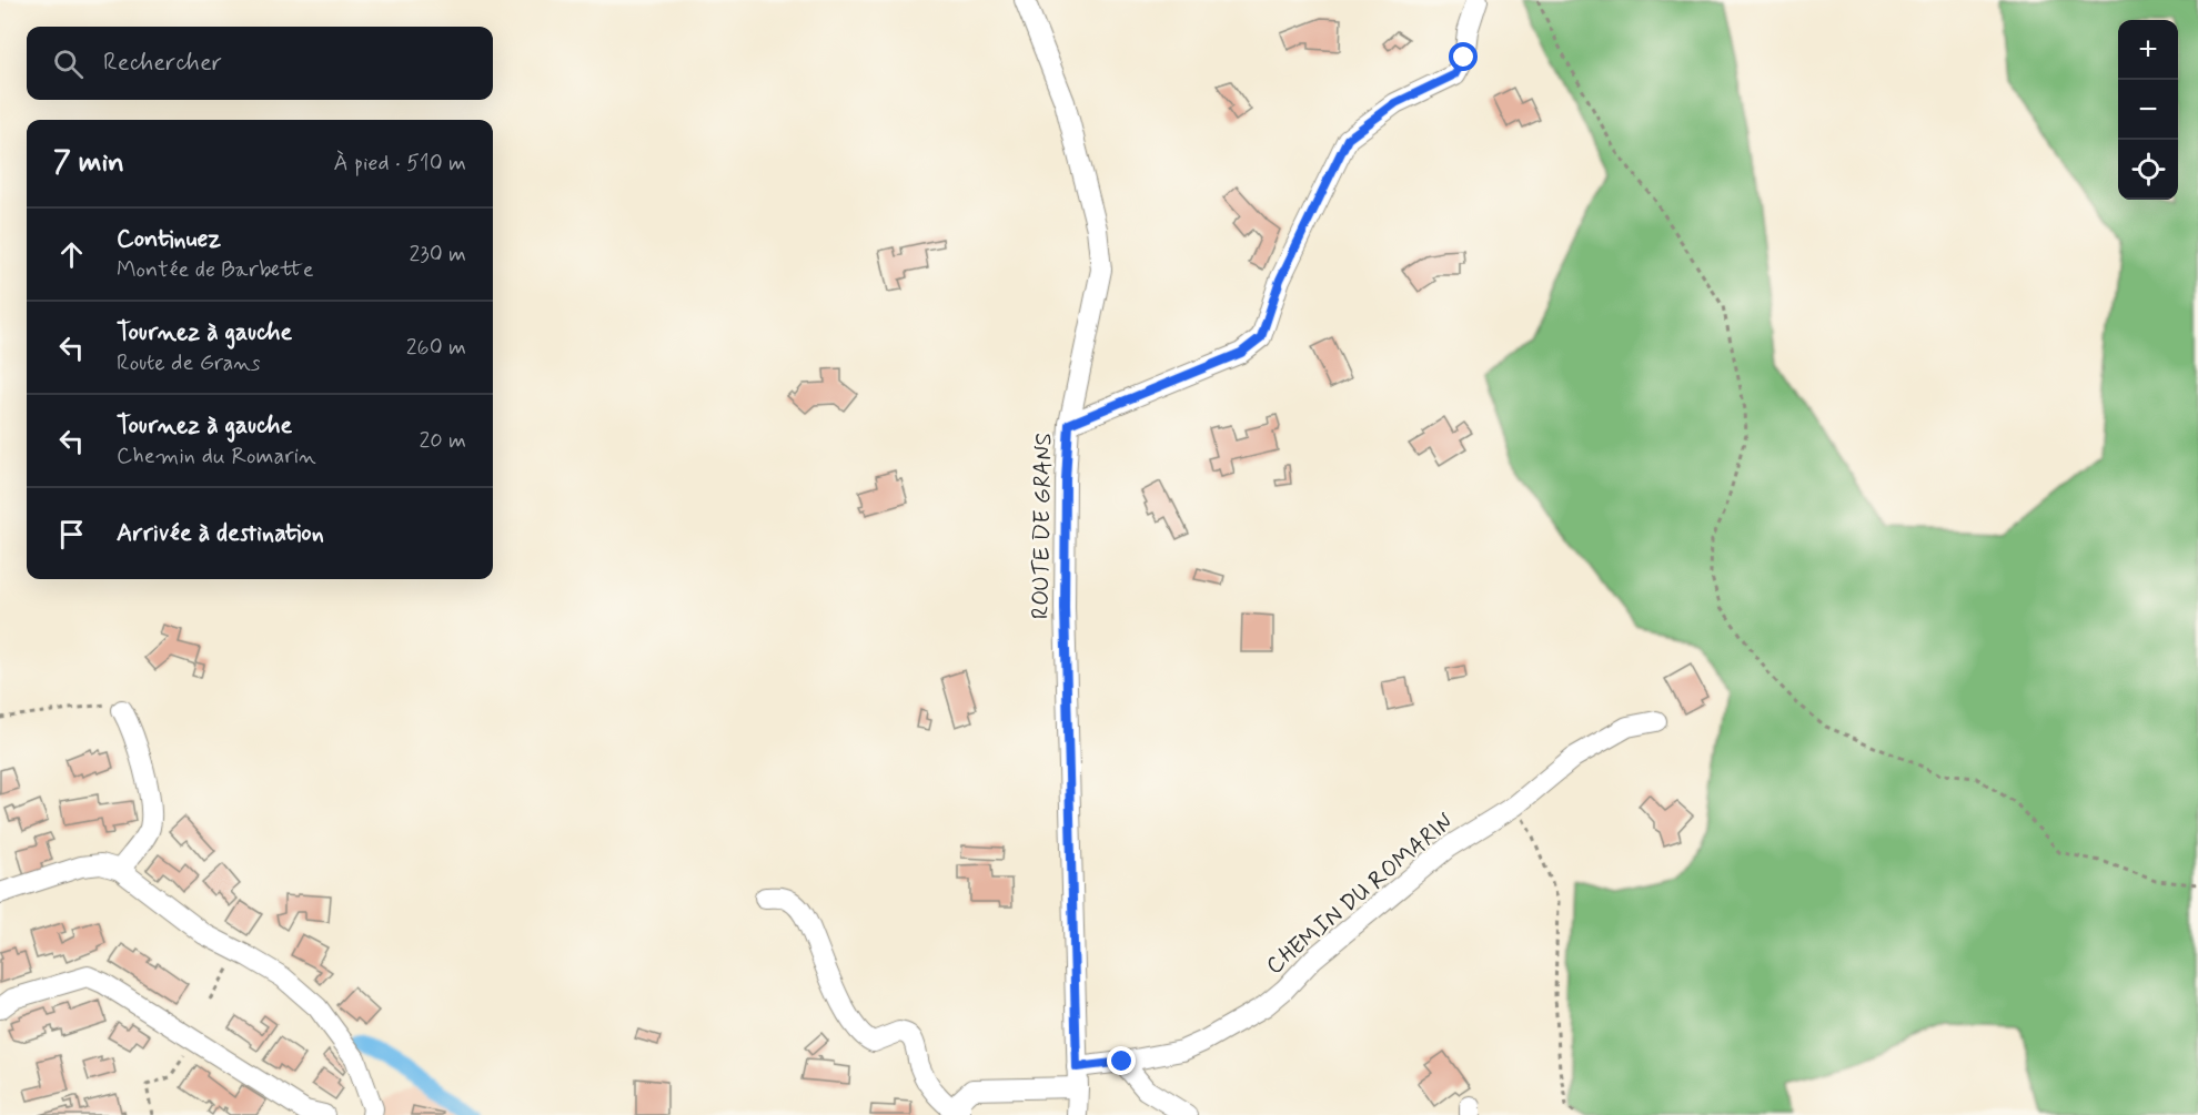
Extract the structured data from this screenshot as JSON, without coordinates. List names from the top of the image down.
{
  "streets": {
    "street": ["ROUTE DE GRANS", "CHEMIN DU ROMARIN"]
  },
  "crossings": [
    ["ROUTE DE GRANS", "CHEMIN DU ROMARIN"]
  ],
  "page": {
    "map_buttons": ["+", "−"],
    "search": "Rechercher",
    "heading": ["7 min", "À pied · 510 m"],
    "list": [
      ["Continuez", "Montée de Barbette", "230 m"],
      ["Tournez à gauche", "Route de Grans", "260 m"],
      ["Tournez à gauche", "Chemin du Romarin", "20 m"],
      "Arrivée à destination"
    ]
  }
}
